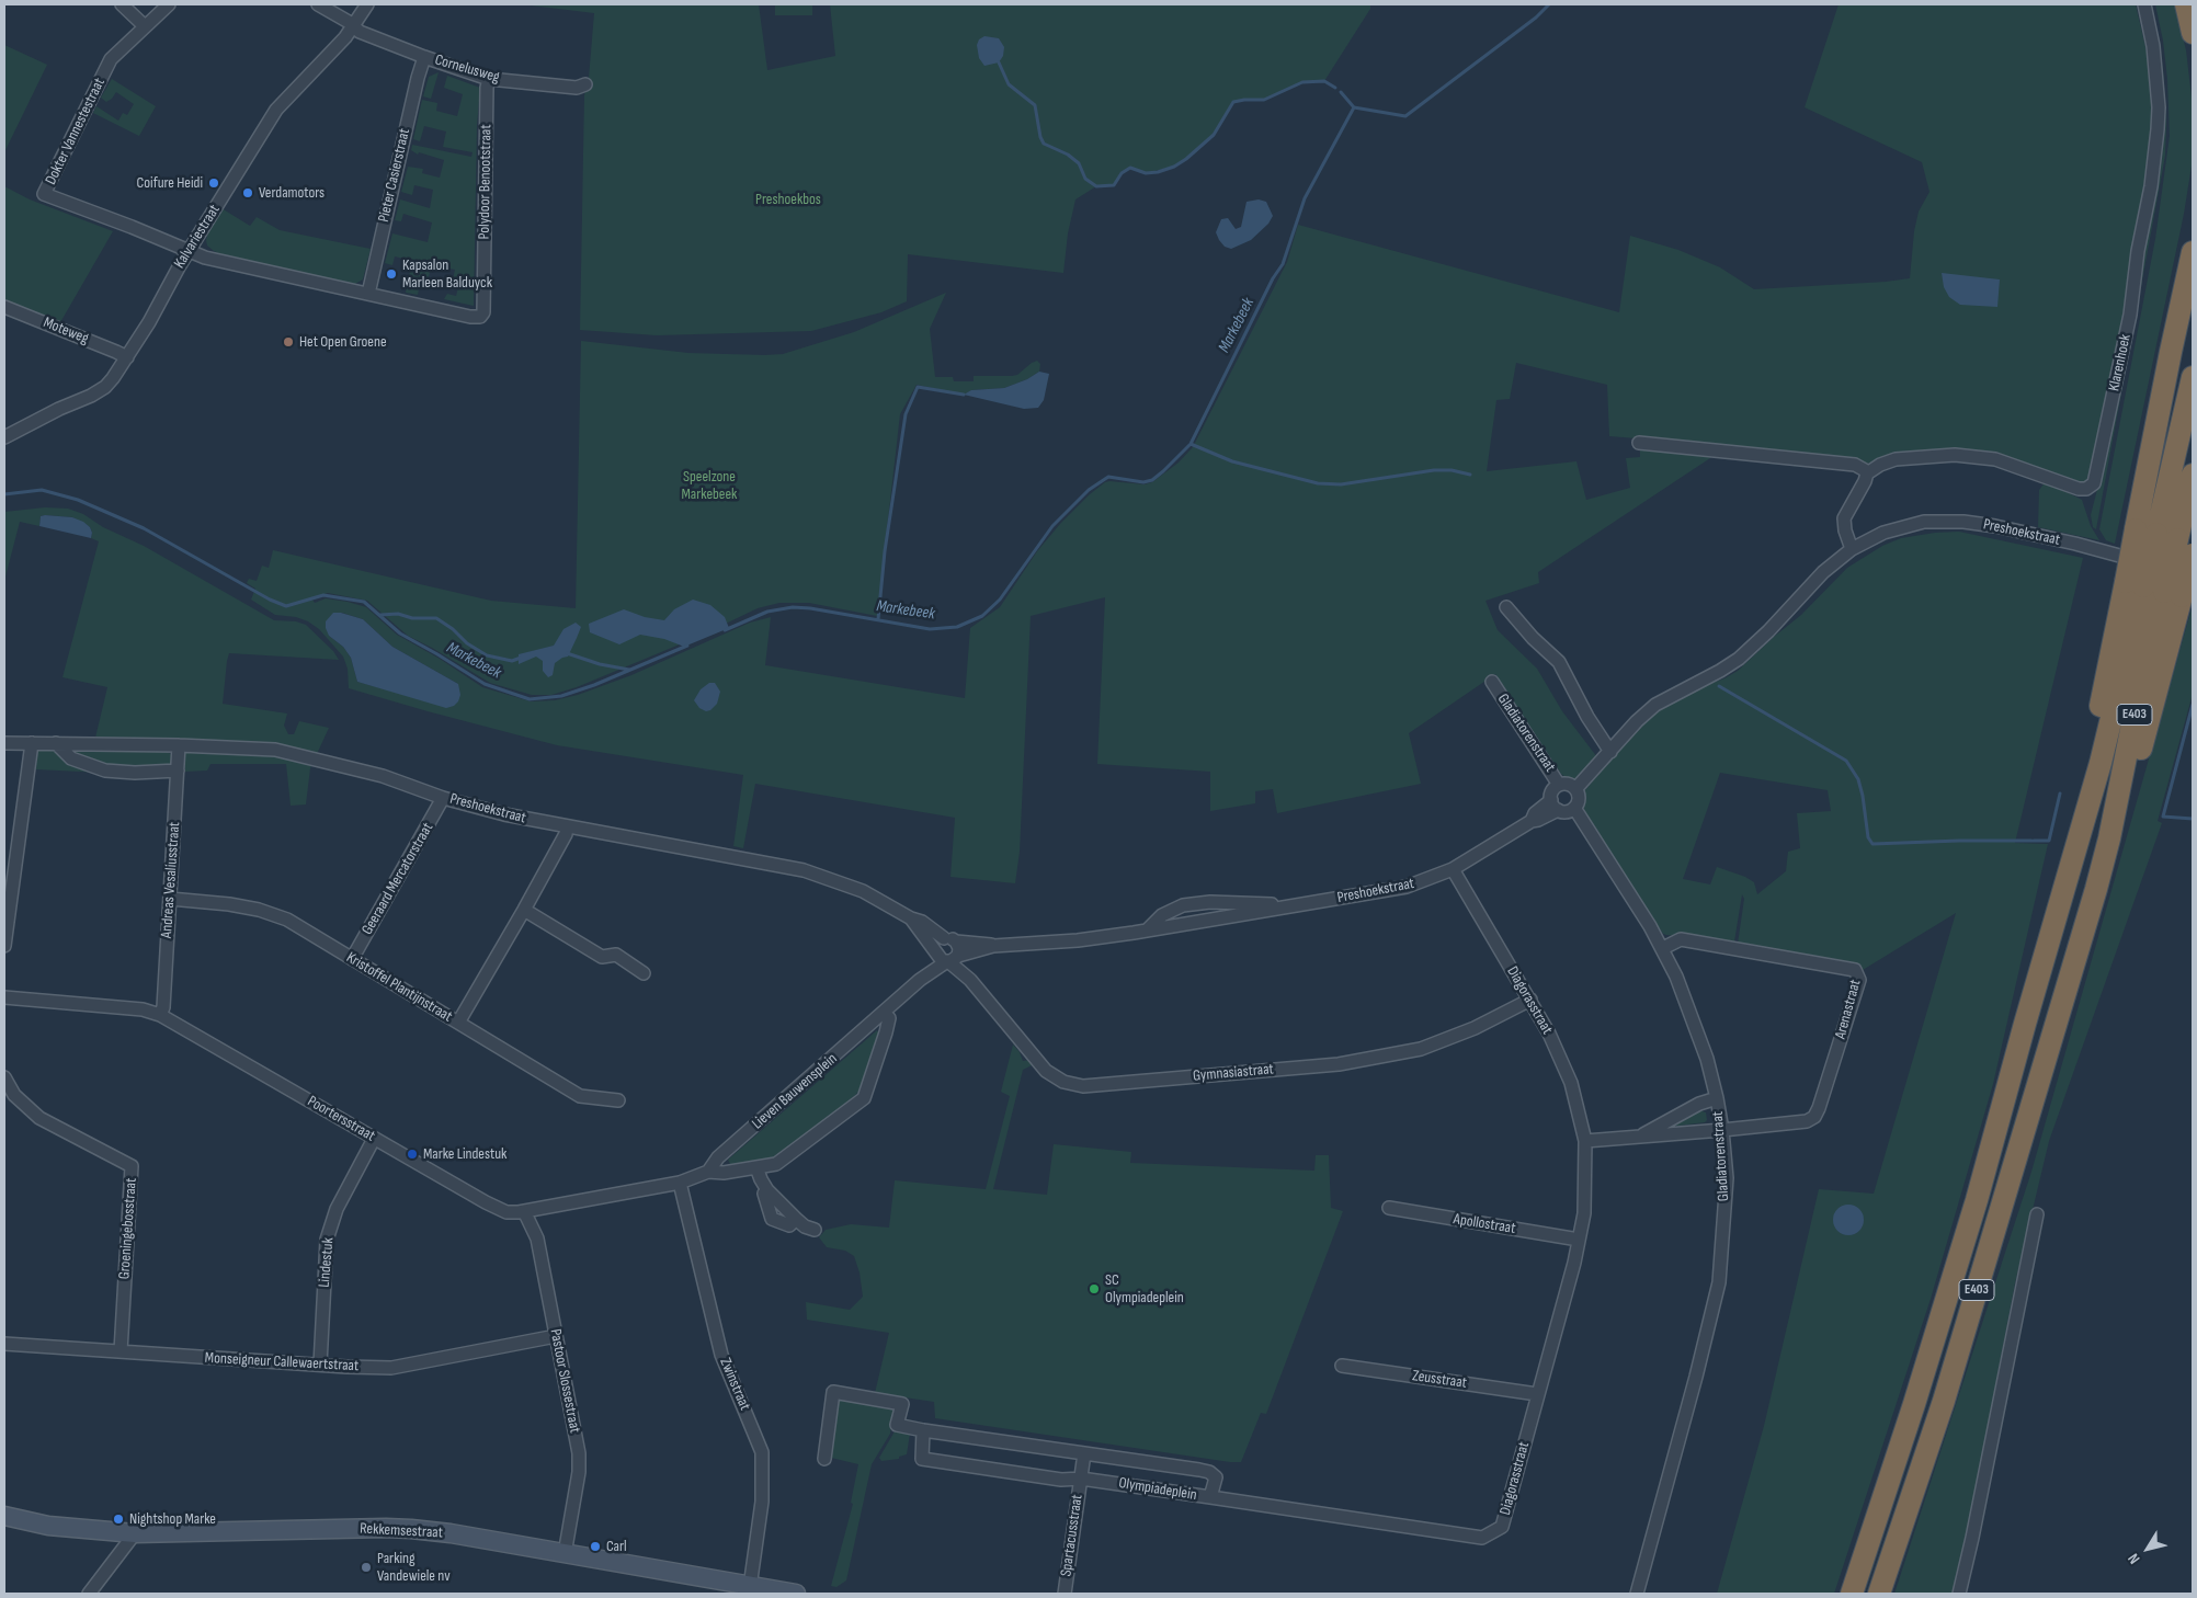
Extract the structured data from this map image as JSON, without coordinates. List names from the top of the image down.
{
  "streets": {
    "highway": ["E403"],
    "street": [
      "Cornelusweg",
      "Dokter Vannestestraat",
      "Pieter Casierstraat",
      "Polydoor Benootstraat",
      "Kalvariestraat",
      "Moteweg",
      "Klarenhoek",
      "Preshoekstraat",
      "Gladiatorenstraat",
      "Geeraard Mercatorstraat",
      "Andreas Vesaliusstraat",
      "Kristoffel Plantijnstraat",
      "Diagorasstraat",
      "Arenastraat",
      "Gymnasiastraat",
      "Lieven Bauwensplein",
      "Poortersstraat",
      "Apollostraat",
      "Groeningebosstraat",
      "Lindestuk",
      "Monseigneur Callewaertstraat",
      "Zeusstraat",
      "Pastoor Slossestraat",
      "Zwinstraat",
      "Olympiadeplein",
      "Rekkemsestraat",
      "Spartacusstraat"
    ]
  },
  "crossings": [
    ["Cornelusweg", "Pieter Casierstraat"],
    ["Cornelusweg", "Polydoor Benootstraat"],
    ["Cornelusweg", "Kalvariestraat"],
    ["Dokter Vannestestraat", "Kalvariestraat"],
    ["Pieter Casierstraat", "Polydoor Benootstraat"],
    ["Kalvariestraat", "Moteweg"],
    ["Preshoekstraat", "Gladiatorenstraat"],
    ["Preshoekstraat", "Geeraard Mercatorstraat"],
    ["Preshoekstraat", "Andreas Vesaliusstraat"],
    ["Preshoekstraat", "Diagorasstraat"],
    ["Preshoekstraat", "Gymnasiastraat"],
    ["Preshoekstraat", "Lieven Bauwensplein"],
    ["Gladiatorenstraat", "Arenastraat"],
    ["Geeraard Mercatorstraat", "Kristoffel Plantijnstraat"],
    ["Andreas Vesaliusstraat", "Kristoffel Plantijnstraat"],
    ["Andreas Vesaliusstraat", "Poortersstraat"],
    ["Diagorasstraat", "Gymnasiastraat"],
    ["Diagorasstraat", "Apollostraat"],
    ["Diagorasstraat", "Zeusstraat"],
    ["Diagorasstraat", "Olympiadeplein"],
    ["Gymnasiastraat", "Lieven Bauwensplein"],
    ["Lieven Bauwensplein", "Poortersstraat"],
    ["Lieven Bauwensplein", "Zwinstraat"],
    ["Poortersstraat", "Lindestuk"],
    ["Poortersstraat", "Pastoor Slossestraat"],
    ["Poortersstraat", "Zwinstraat"],
    ["Groeningebosstraat", "Monseigneur Callewaertstraat"],
    ["Lindestuk", "Monseigneur Callewaertstraat"],
    ["Monseigneur Callewaertstraat", "Pastoor Slossestraat"],
    ["Pastoor Slossestraat", "Rekkemsestraat"],
    ["Zwinstraat", "Rekkemsestraat"],
    ["Olympiadeplein", "Spartacusstraat"]
  ],
  "water": ["Markebeek"],
  "parks": ["Preshoekbos", "Speelzone Markebeek"],
  "places": [
    "Coifure Heidi",
    "Verdamotors",
    "Kapsalon Marleen Balduyck",
    "Het Open Groene",
    "Marke Lindestuk",
    "SC Olympiadeplein",
    "Nightshop Marke",
    "Carl",
    "Parking Vandewiele nv"
  ],
  "north": "bottom left"
}
